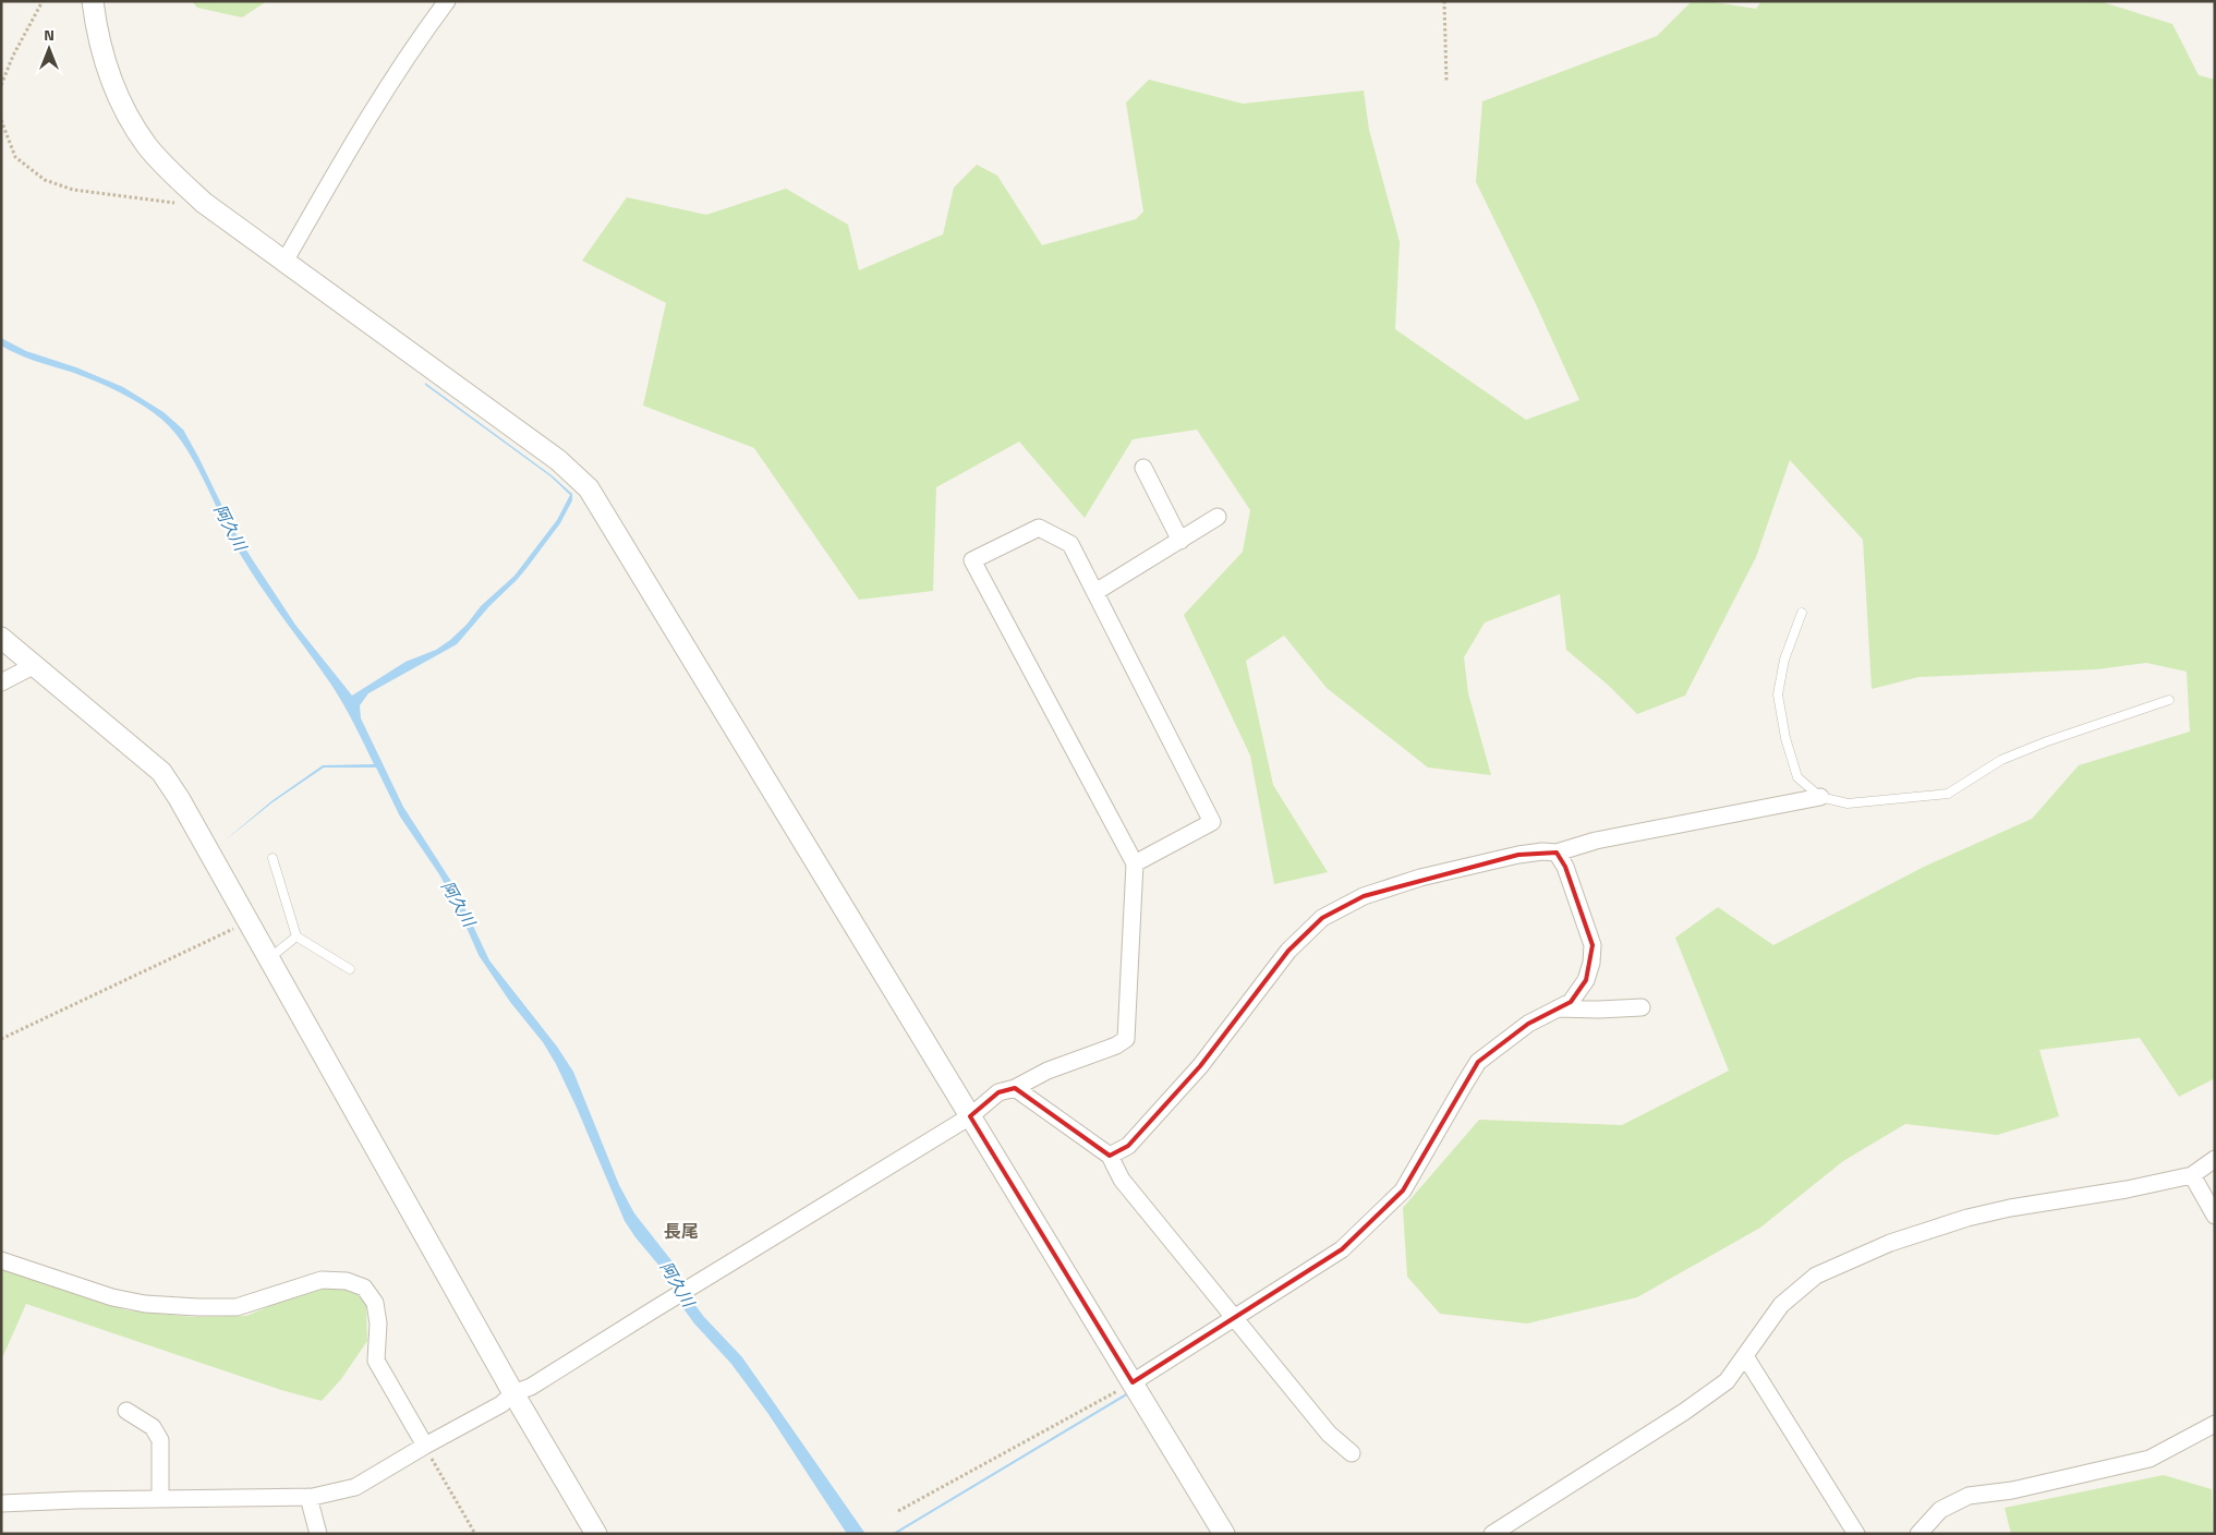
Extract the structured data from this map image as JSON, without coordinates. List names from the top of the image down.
{
  "districts": ["長尾"],
  "water": ["阿久川"],
  "north": "top"
}
